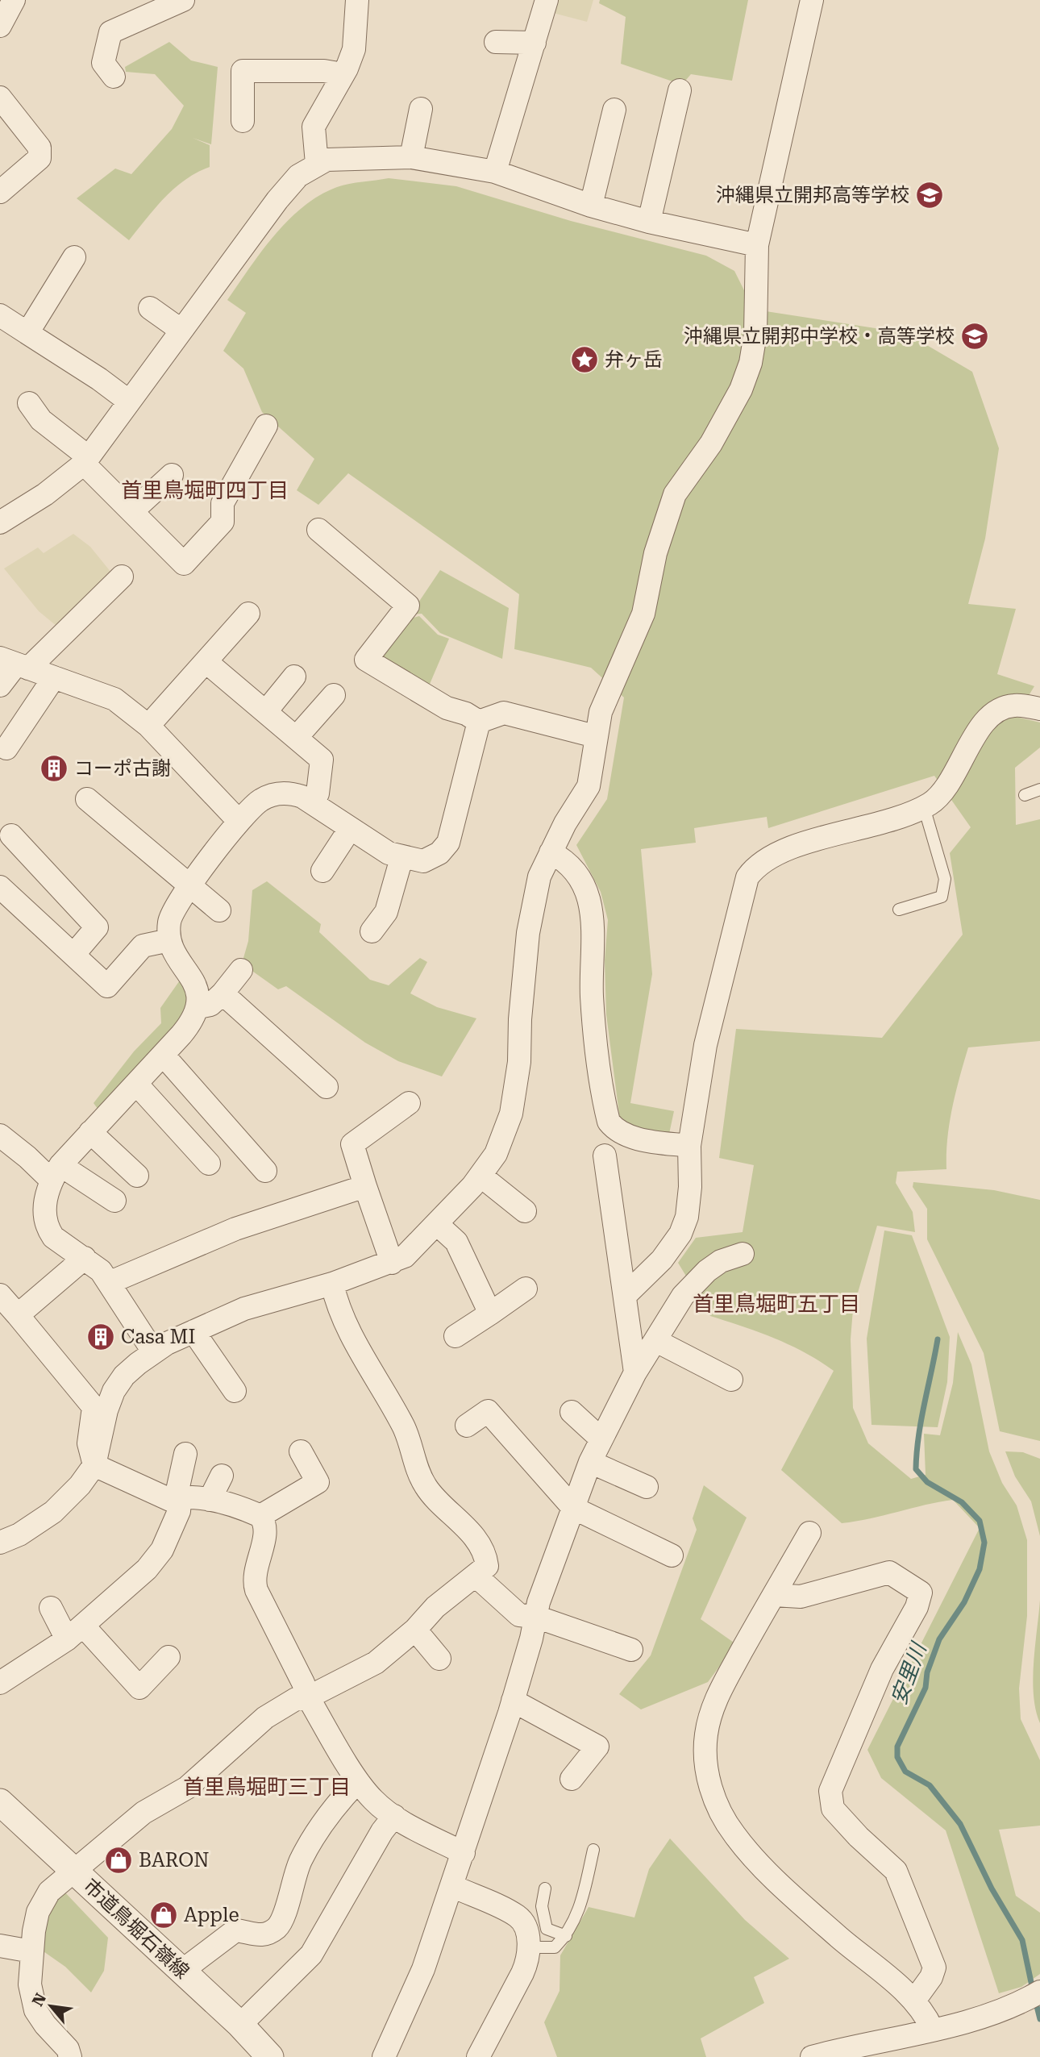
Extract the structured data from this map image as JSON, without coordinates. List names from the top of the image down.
{
  "streets": {
    "street": ["市道鳥堀石嶺線"]
  },
  "districts": ["首里鳥堀町四丁目", "首里鳥堀町五丁目", "首里鳥堀町三丁目"],
  "water": ["安里川"],
  "places": {
    "school or university": ["沖縄県立開邦高等学校", "沖縄県立開邦中学校・高等学校"],
    "place": ["弁ヶ岳"],
    "building": ["コーポ古謝", "Casa MI"],
    "shop": ["BARON", "Apple"]
  },
  "north": "top left"
}
